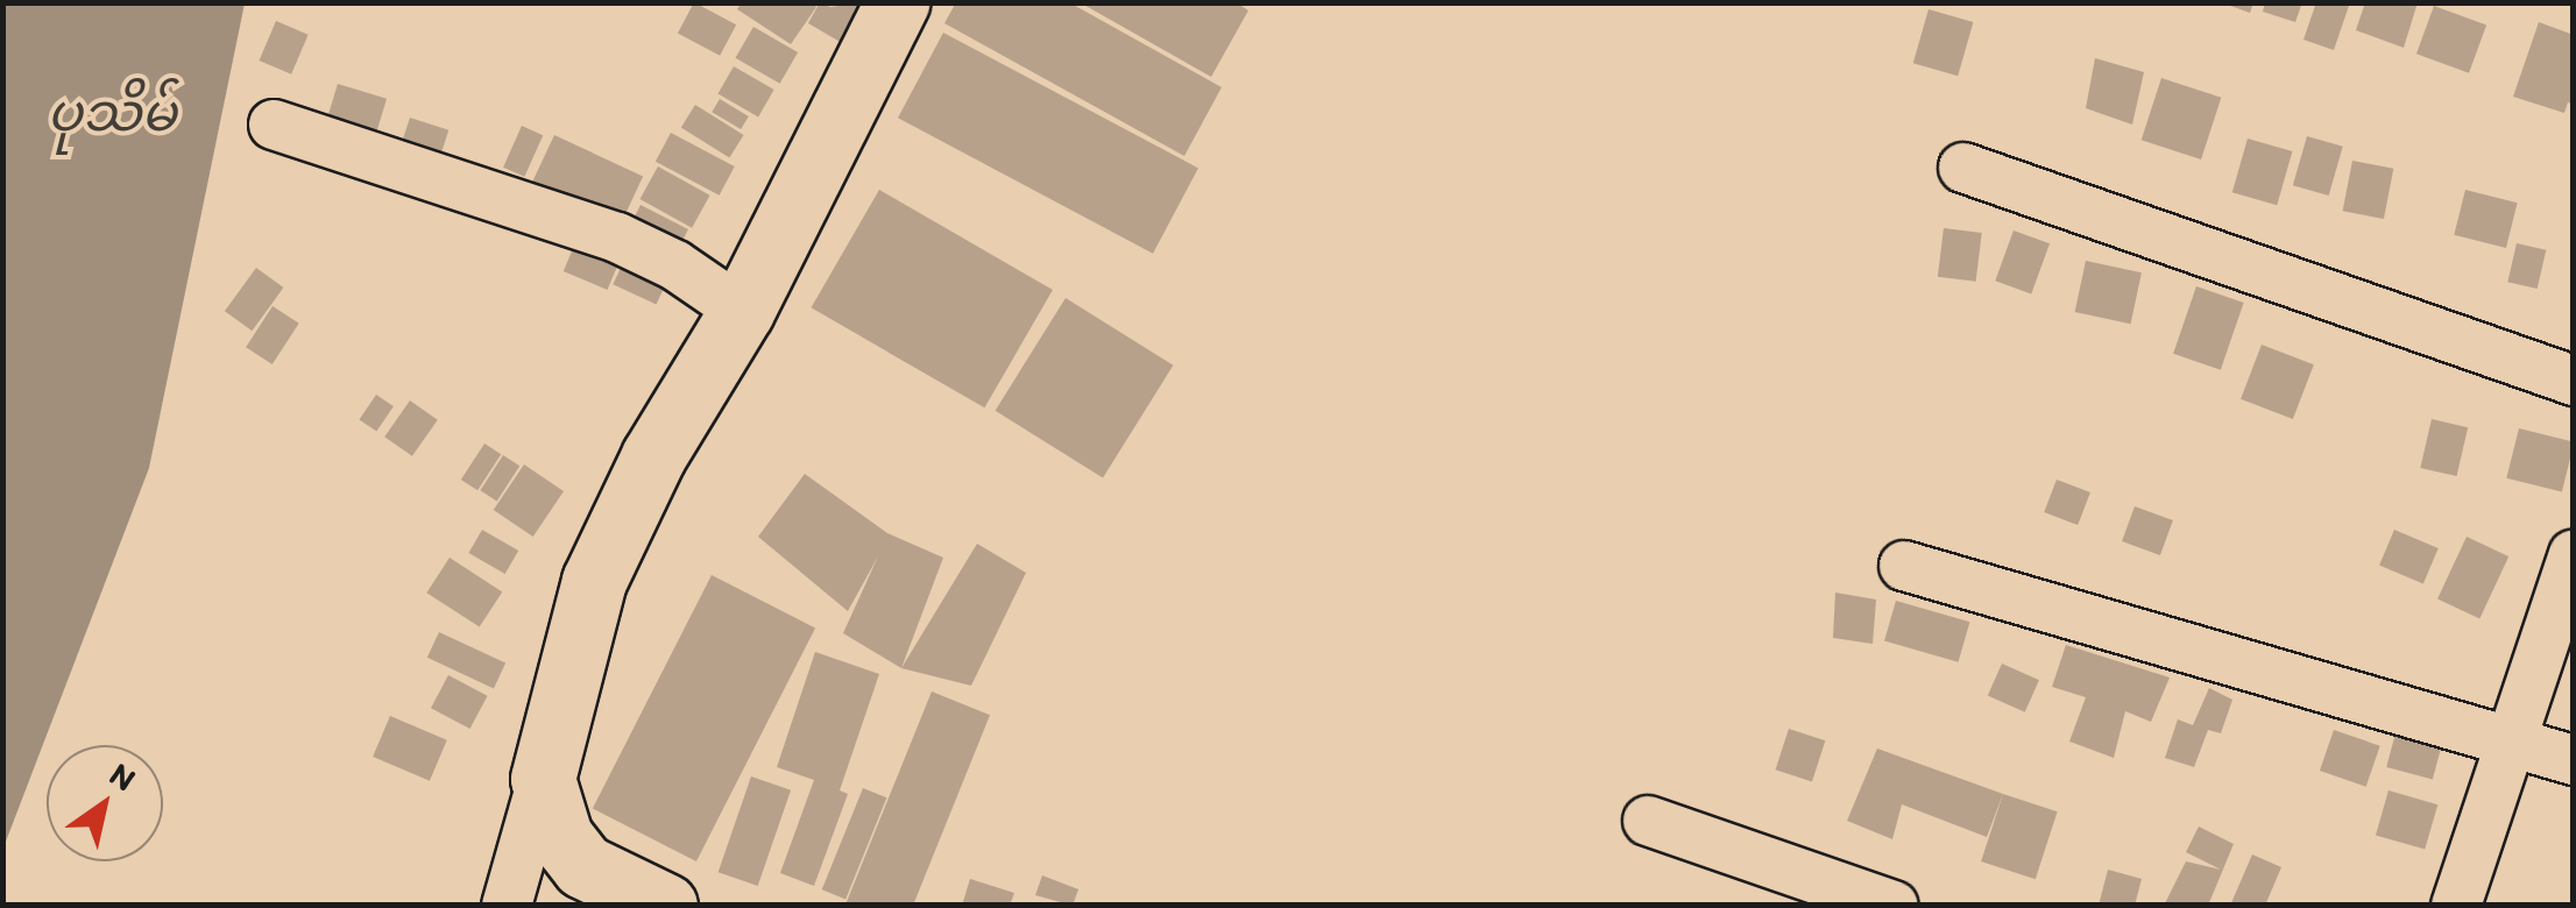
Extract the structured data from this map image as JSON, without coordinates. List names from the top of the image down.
{
  "water": ["ပုသိမ်"],
  "north": "top right"
}
